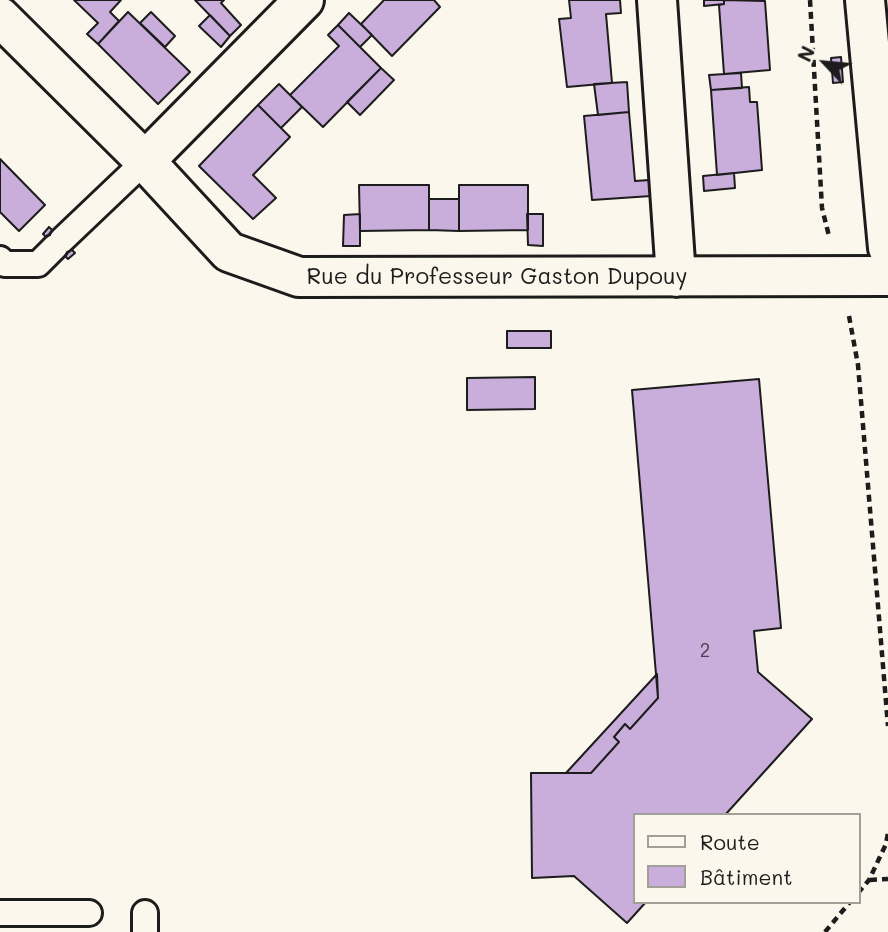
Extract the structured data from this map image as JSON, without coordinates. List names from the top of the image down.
{
  "streets": {
    "street": ["Rue du Professeur Gaston Dupouy"]
  },
  "house_numbers": ["2"],
  "legend": ["Route", "Bâtiment"],
  "north": "top left"
}
